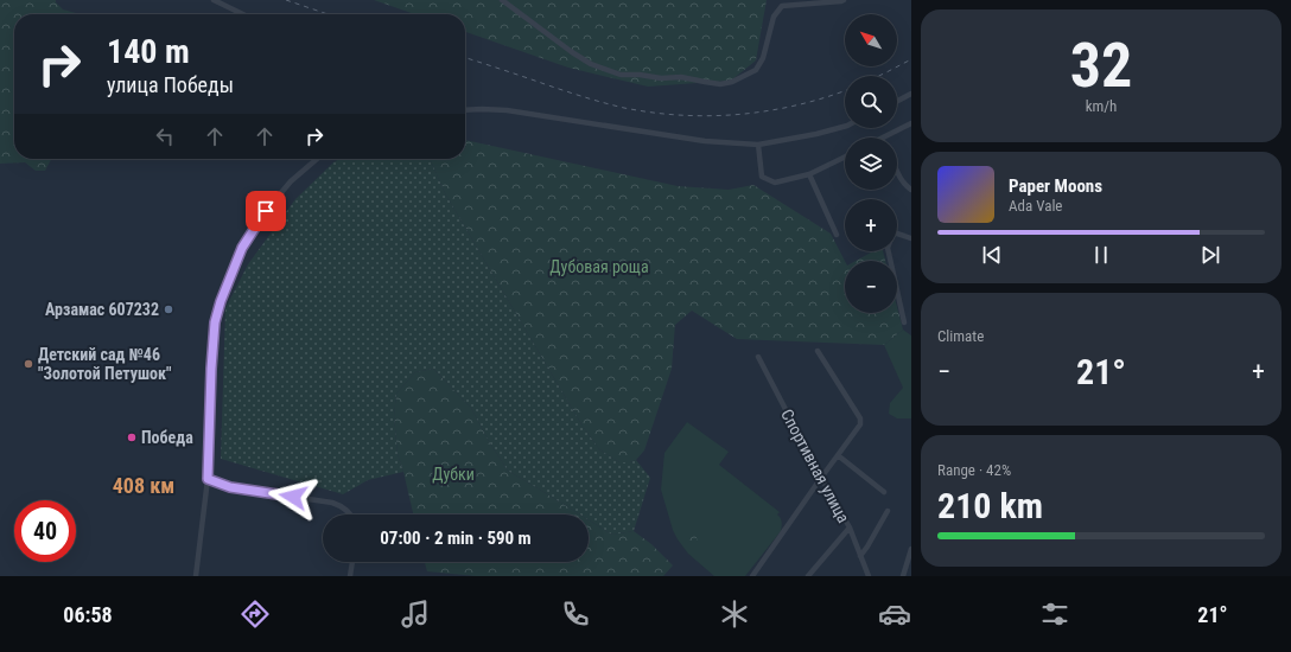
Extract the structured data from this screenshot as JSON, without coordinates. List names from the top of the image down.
{
  "streets": {
    "street": ["Спортивная улица"]
  },
  "districts": ["408 км"],
  "parks": ["Дубовая роща", "Дубки"],
  "places": ["Арзамас 607232", "Детский сад №46 \"Золотой Петушок\"", "Победа"],
  "north": "top left",
  "page": {
    "tile": [
      ["32", "km/h"],
      "Climate",
      ["Range · 42%", "210 km"]
    ],
    "map_buttons": ["+", "−"],
    "turn": ["140 m", "улица Победы"],
    "song": ["Paper Moons", "Ada Vale"],
    "heat": ["−", "21°", "+"],
    "limit": "40",
    "trip": "07:00 · 2 min · 590 m",
    "tabs": ["06:58", "21°"]
  }
}
